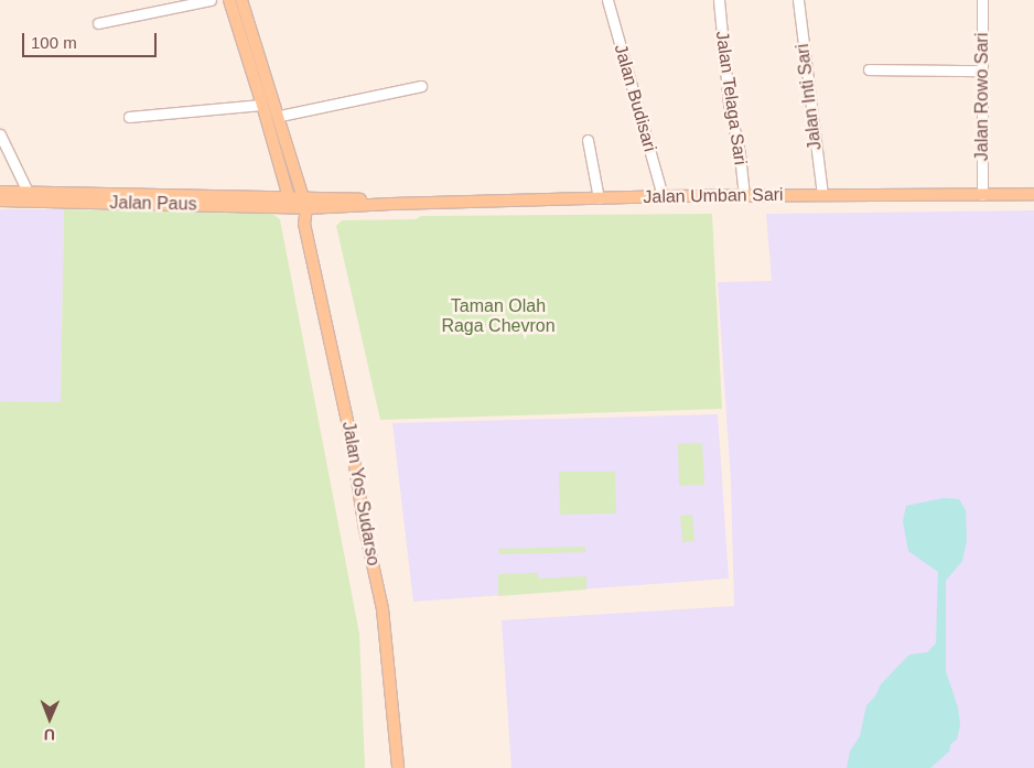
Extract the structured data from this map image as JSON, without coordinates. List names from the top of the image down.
{
  "streets": {
    "main road": ["Jalan Umban Sari", "Jalan Paus", "Jalan Yos Sudarso"],
    "street": [
      "Jalan Inti Sari",
      "Jalan Rowo Sari",
      "Jalan Budisari",
      "Jalan Telaga Sari"
    ]
  },
  "crossings": [
    ["Jalan Inti Sari", "Jalan Umban Sari"],
    ["Jalan Rowo Sari", "Jalan Umban Sari"],
    ["Jalan Budisari", "Jalan Umban Sari"],
    ["Jalan Telaga Sari", "Jalan Umban Sari"],
    ["Jalan Umban Sari", "Jalan Paus"],
    ["Jalan Umban Sari", "Jalan Yos Sudarso"],
    ["Jalan Paus", "Jalan Yos Sudarso"]
  ],
  "parks": ["Taman Olah Raga Chevron"],
  "scale_bar": "100 m",
  "north": "bottom"
}
